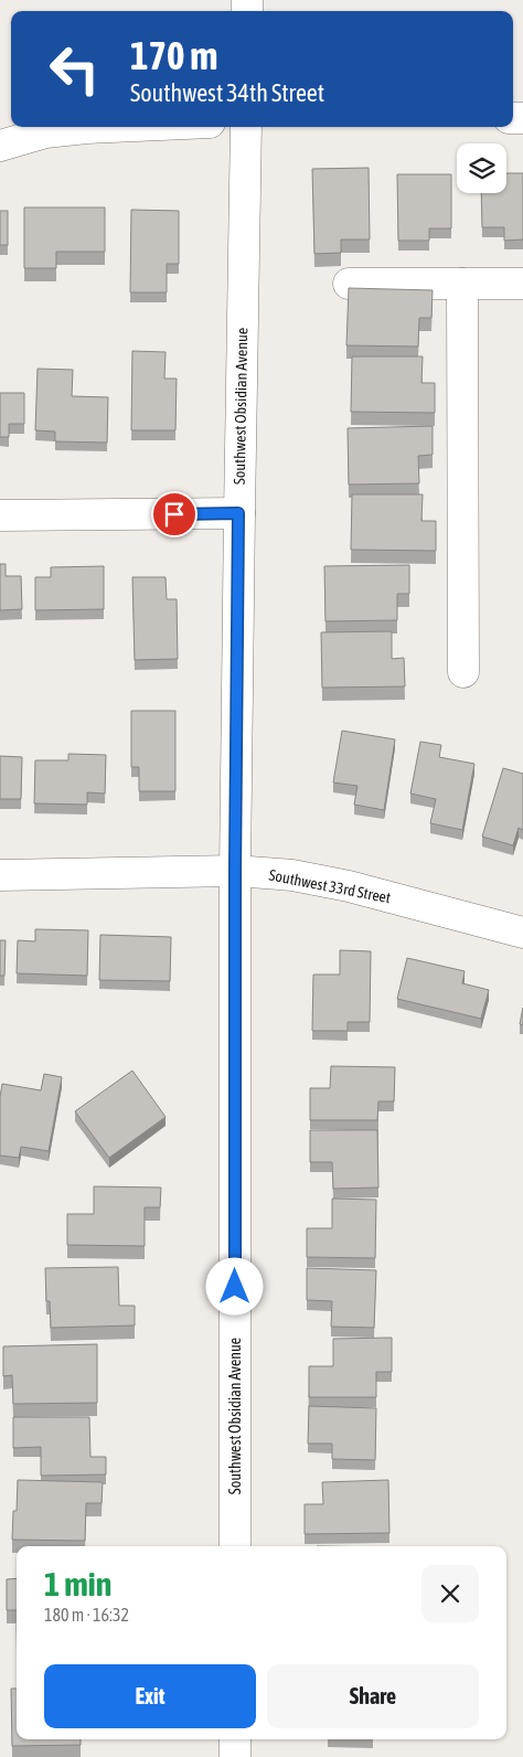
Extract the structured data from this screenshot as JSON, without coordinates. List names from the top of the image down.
{
  "streets": {
    "street": ["Southwest Obsidian Avenue", "Southwest 33rd Street"]
  },
  "crossings": [
    ["Southwest Obsidian Avenue", "Southwest 33rd Street"]
  ],
  "page": {
    "turn": ["170 m", "Southwest 34th Street"],
    "heading": ["1 min", "180 m · 16:32"],
    "buttons": ["Exit", "Share"]
  }
}
